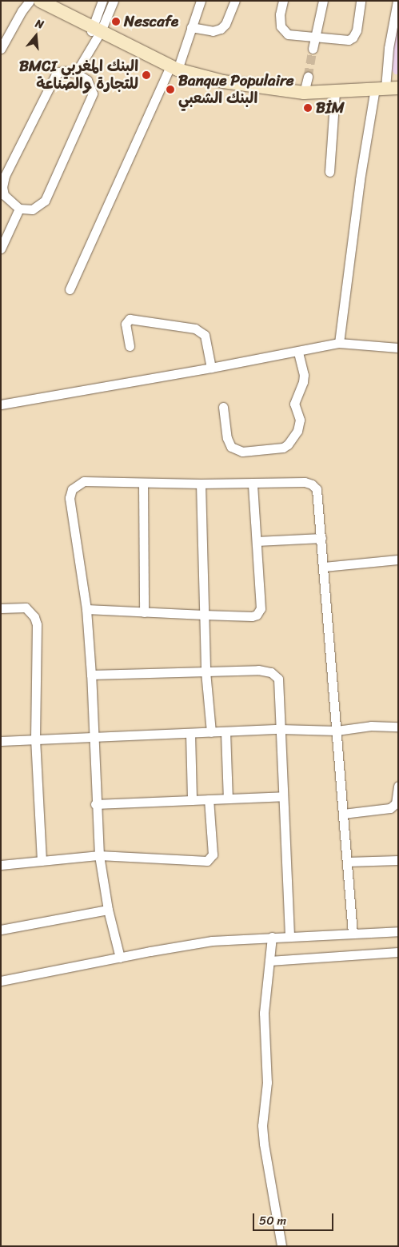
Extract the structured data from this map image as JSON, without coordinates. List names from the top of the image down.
{
  "places": [
    "Nescafe",
    "BMCI البنك المغربي للتجارة والصناعة",
    "Banque Populaire البنك الشعبي",
    "BİM"
  ],
  "scale_bar": "50 m",
  "north": "top"
}
